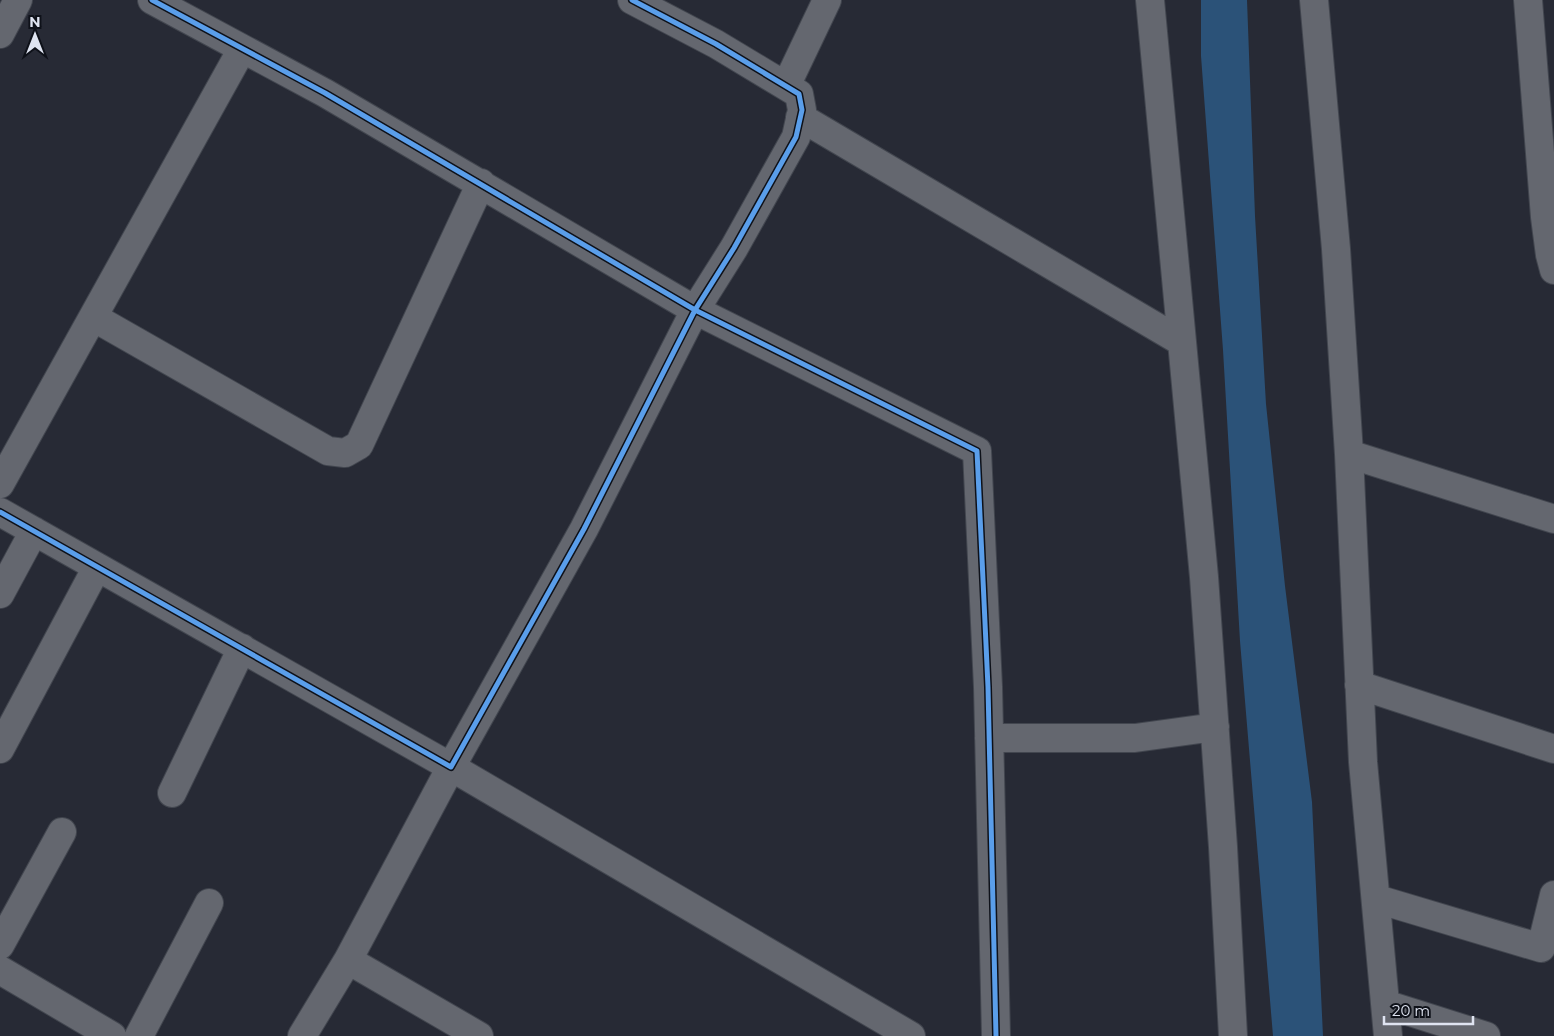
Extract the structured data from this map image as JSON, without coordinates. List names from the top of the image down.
{
  "scale_bar": "20 m",
  "north": "top"
}
